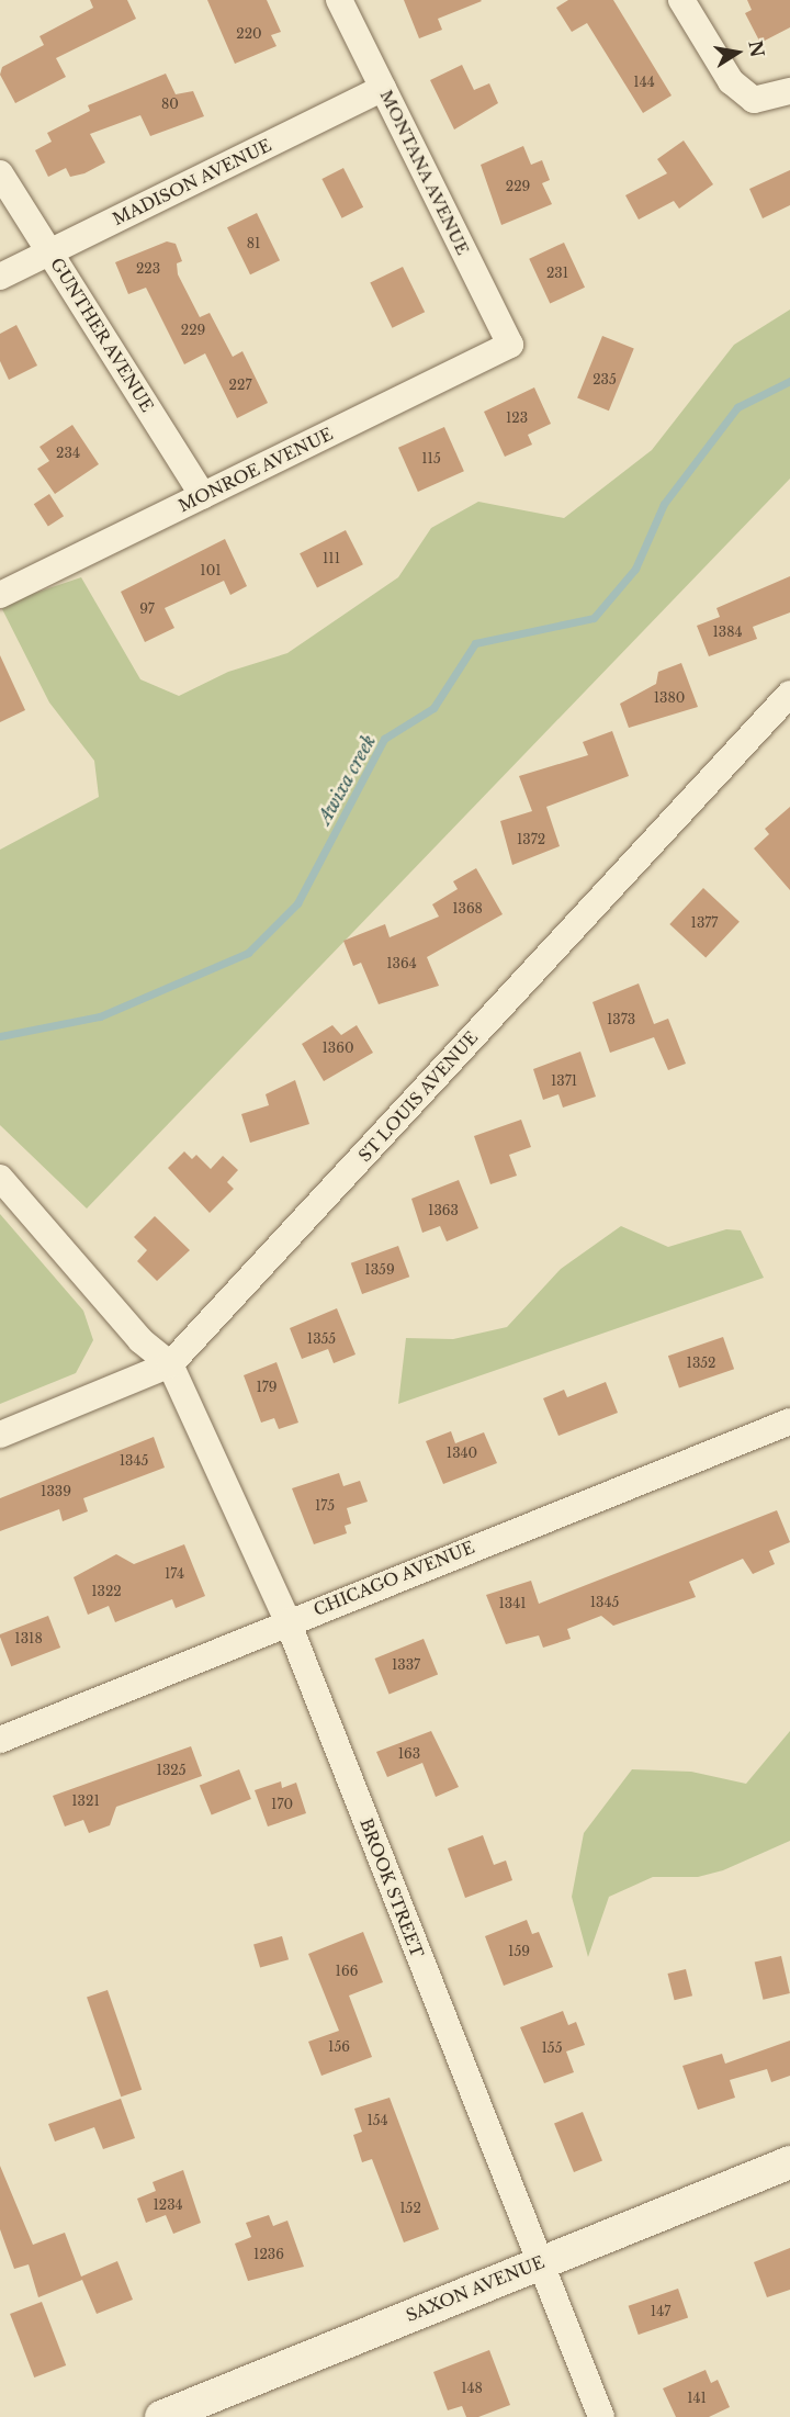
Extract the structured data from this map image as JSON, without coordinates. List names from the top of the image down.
{
  "streets": {
    "street": [
      "MONTANA AVENUE",
      "MADISON AVENUE",
      "GUNTHER AVENUE",
      "MONROE AVENUE",
      "ST LOUIS AVENUE",
      "CHICAGO AVENUE",
      "BROOK STREET",
      "SAXON AVENUE"
    ]
  },
  "crossings": [
    ["MONTANA AVENUE", "MADISON AVENUE"],
    ["MONTANA AVENUE", "MONROE AVENUE"],
    ["MADISON AVENUE", "GUNTHER AVENUE"],
    ["GUNTHER AVENUE", "MONROE AVENUE"],
    ["ST LOUIS AVENUE", "BROOK STREET"],
    ["CHICAGO AVENUE", "BROOK STREET"],
    ["BROOK STREET", "SAXON AVENUE"]
  ],
  "water": ["Awixa creek"],
  "house_numbers": [
    "220",
    "144",
    "80",
    "229",
    "81",
    "223",
    "231",
    "229",
    "235",
    "227",
    "123",
    "234",
    "115",
    "111",
    "101",
    "97",
    "1384",
    "1380",
    "1372",
    "1368",
    "1377",
    "1364",
    "1373",
    "1360",
    "1371",
    "1363",
    "1359",
    "1355",
    "1352",
    "179",
    "1340",
    "1345",
    "1339",
    "175",
    "174",
    "1322",
    "1345",
    "1341",
    "1318",
    "1337",
    "163",
    "1325",
    "1321",
    "170",
    "159",
    "166",
    "156",
    "155",
    "154",
    "1234",
    "152",
    "1236",
    "147",
    "148",
    "141"
  ],
  "north": "right"
}
